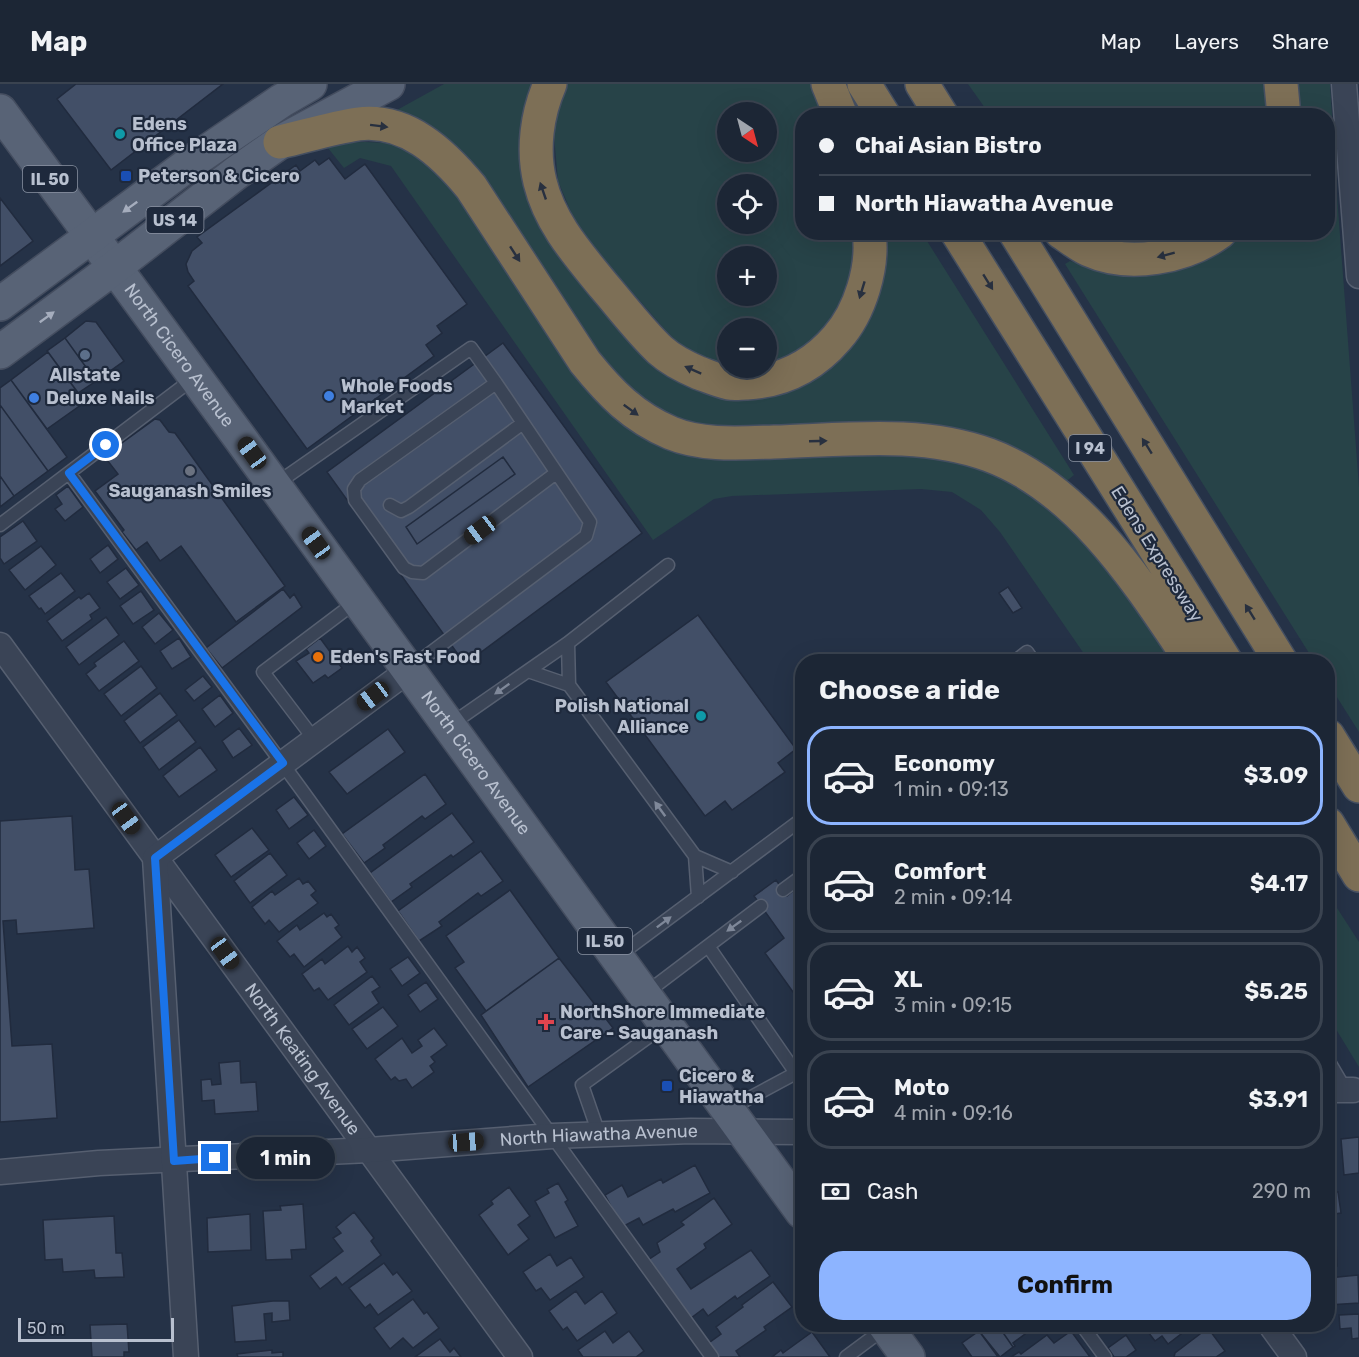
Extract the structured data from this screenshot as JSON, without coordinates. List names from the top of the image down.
{
  "streets": {
    "highway": ["I 94", "Edens Expressway"],
    "main road": ["IL 50", "US 14", "North Cicero Avenue"],
    "street": ["North Keating Avenue", "North Hiawatha Avenue"]
  },
  "crossings": [
    ["US 14", "North Cicero Avenue"],
    ["North Cicero Avenue", "North Hiawatha Avenue"],
    ["North Keating Avenue", "North Hiawatha Avenue"]
  ],
  "places": {
    "other": [
      "Edens Office Plaza",
      "Allstate",
      "Whole Foods Market",
      "Deluxe Nails",
      "Sauganash Smiles",
      "Eden's Fast Food",
      "Polish National Alliance"
    ],
    "transit": ["Peterson & Cicero", "Cicero & Hiawatha"],
    "health": ["NorthShore Immediate Care - Sauganash"]
  },
  "scale_bar": "50 m",
  "north": "bottom right",
  "page": {
    "header": "Map",
    "nav": ["Map", "Layers", "Share"],
    "map_buttons": ["+", "−"],
    "banner": ["Chai Asian Bistro", "North Hiawatha Avenue"],
    "heading": "Choose a ride",
    "list": [
      {
        "name": "Economy",
        "note": "1 min · 09:13",
        "value": "$3.09"
      },
      {
        "name": "Comfort",
        "note": "2 min · 09:14",
        "value": "$4.17"
      },
      {
        "name": "XL",
        "note": "3 min · 09:15",
        "value": "$5.25"
      },
      {
        "name": "Moto",
        "note": "4 min · 09:16",
        "value": "$3.91"
      }
    ],
    "bubble": "1 min",
    "pay": ["Cash", "290 m"],
    "buttons": "Confirm",
    "scale": "50 m"
  }
}
